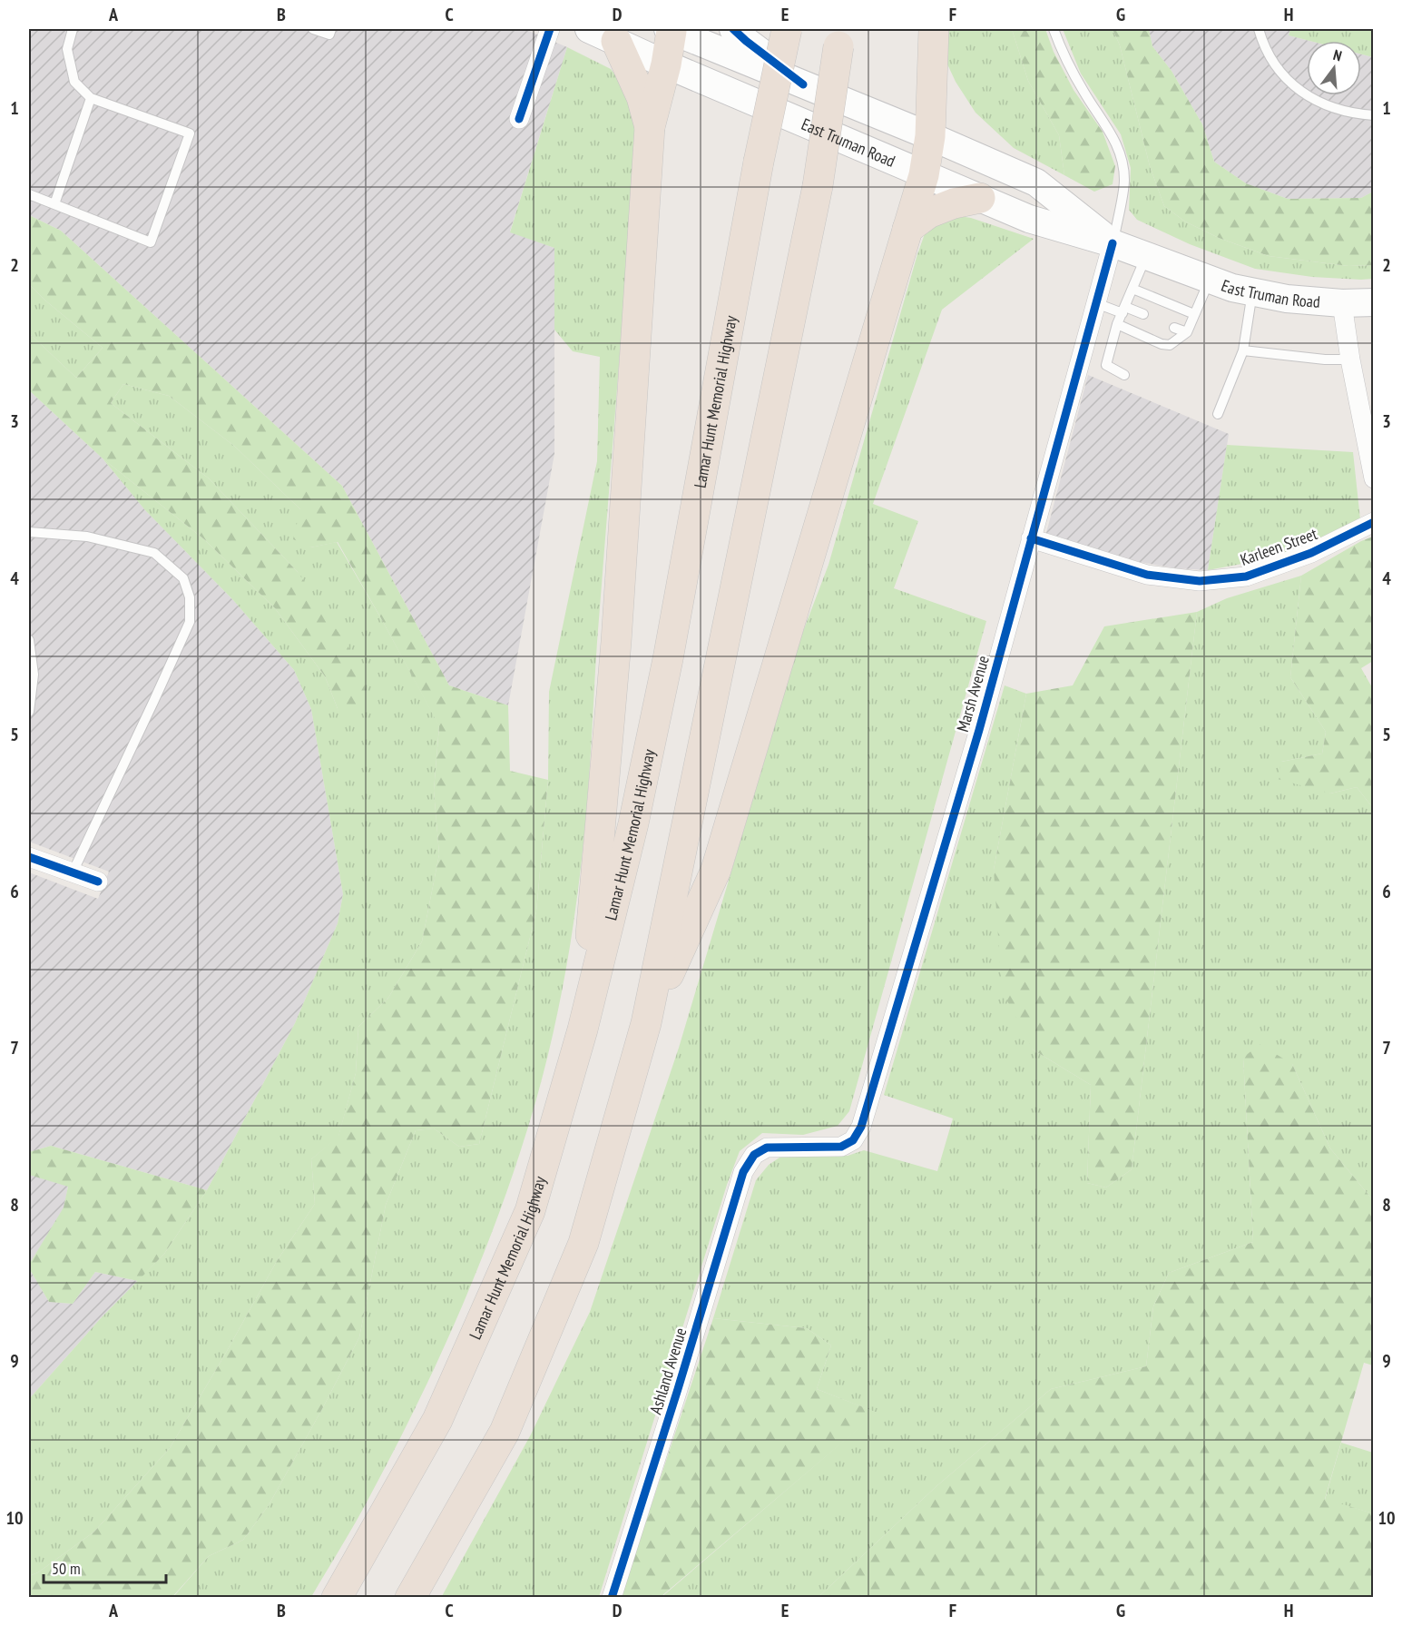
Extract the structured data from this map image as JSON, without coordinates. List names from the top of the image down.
{
  "streets": {
    "highway": ["Lamar Hunt Memorial Highway"],
    "main road": ["East Truman Road"],
    "street": ["Karleen Street", "Marsh Avenue", "Ashland Avenue"]
  },
  "crossings": [
    ["East Truman Road", "Marsh Avenue"],
    ["Karleen Street", "Marsh Avenue"],
    ["Marsh Avenue", "Ashland Avenue"]
  ],
  "scale_bar": "50 m",
  "north": "top",
  "grid": {
    "columns": [
      "A",
      "B",
      "C",
      "D",
      "E",
      "F",
      "G",
      "H"
    ],
    "rows": [
      "1",
      "2",
      "3",
      "4",
      "5",
      "6",
      "7",
      "8",
      "9",
      "10"
    ]
  }
}
